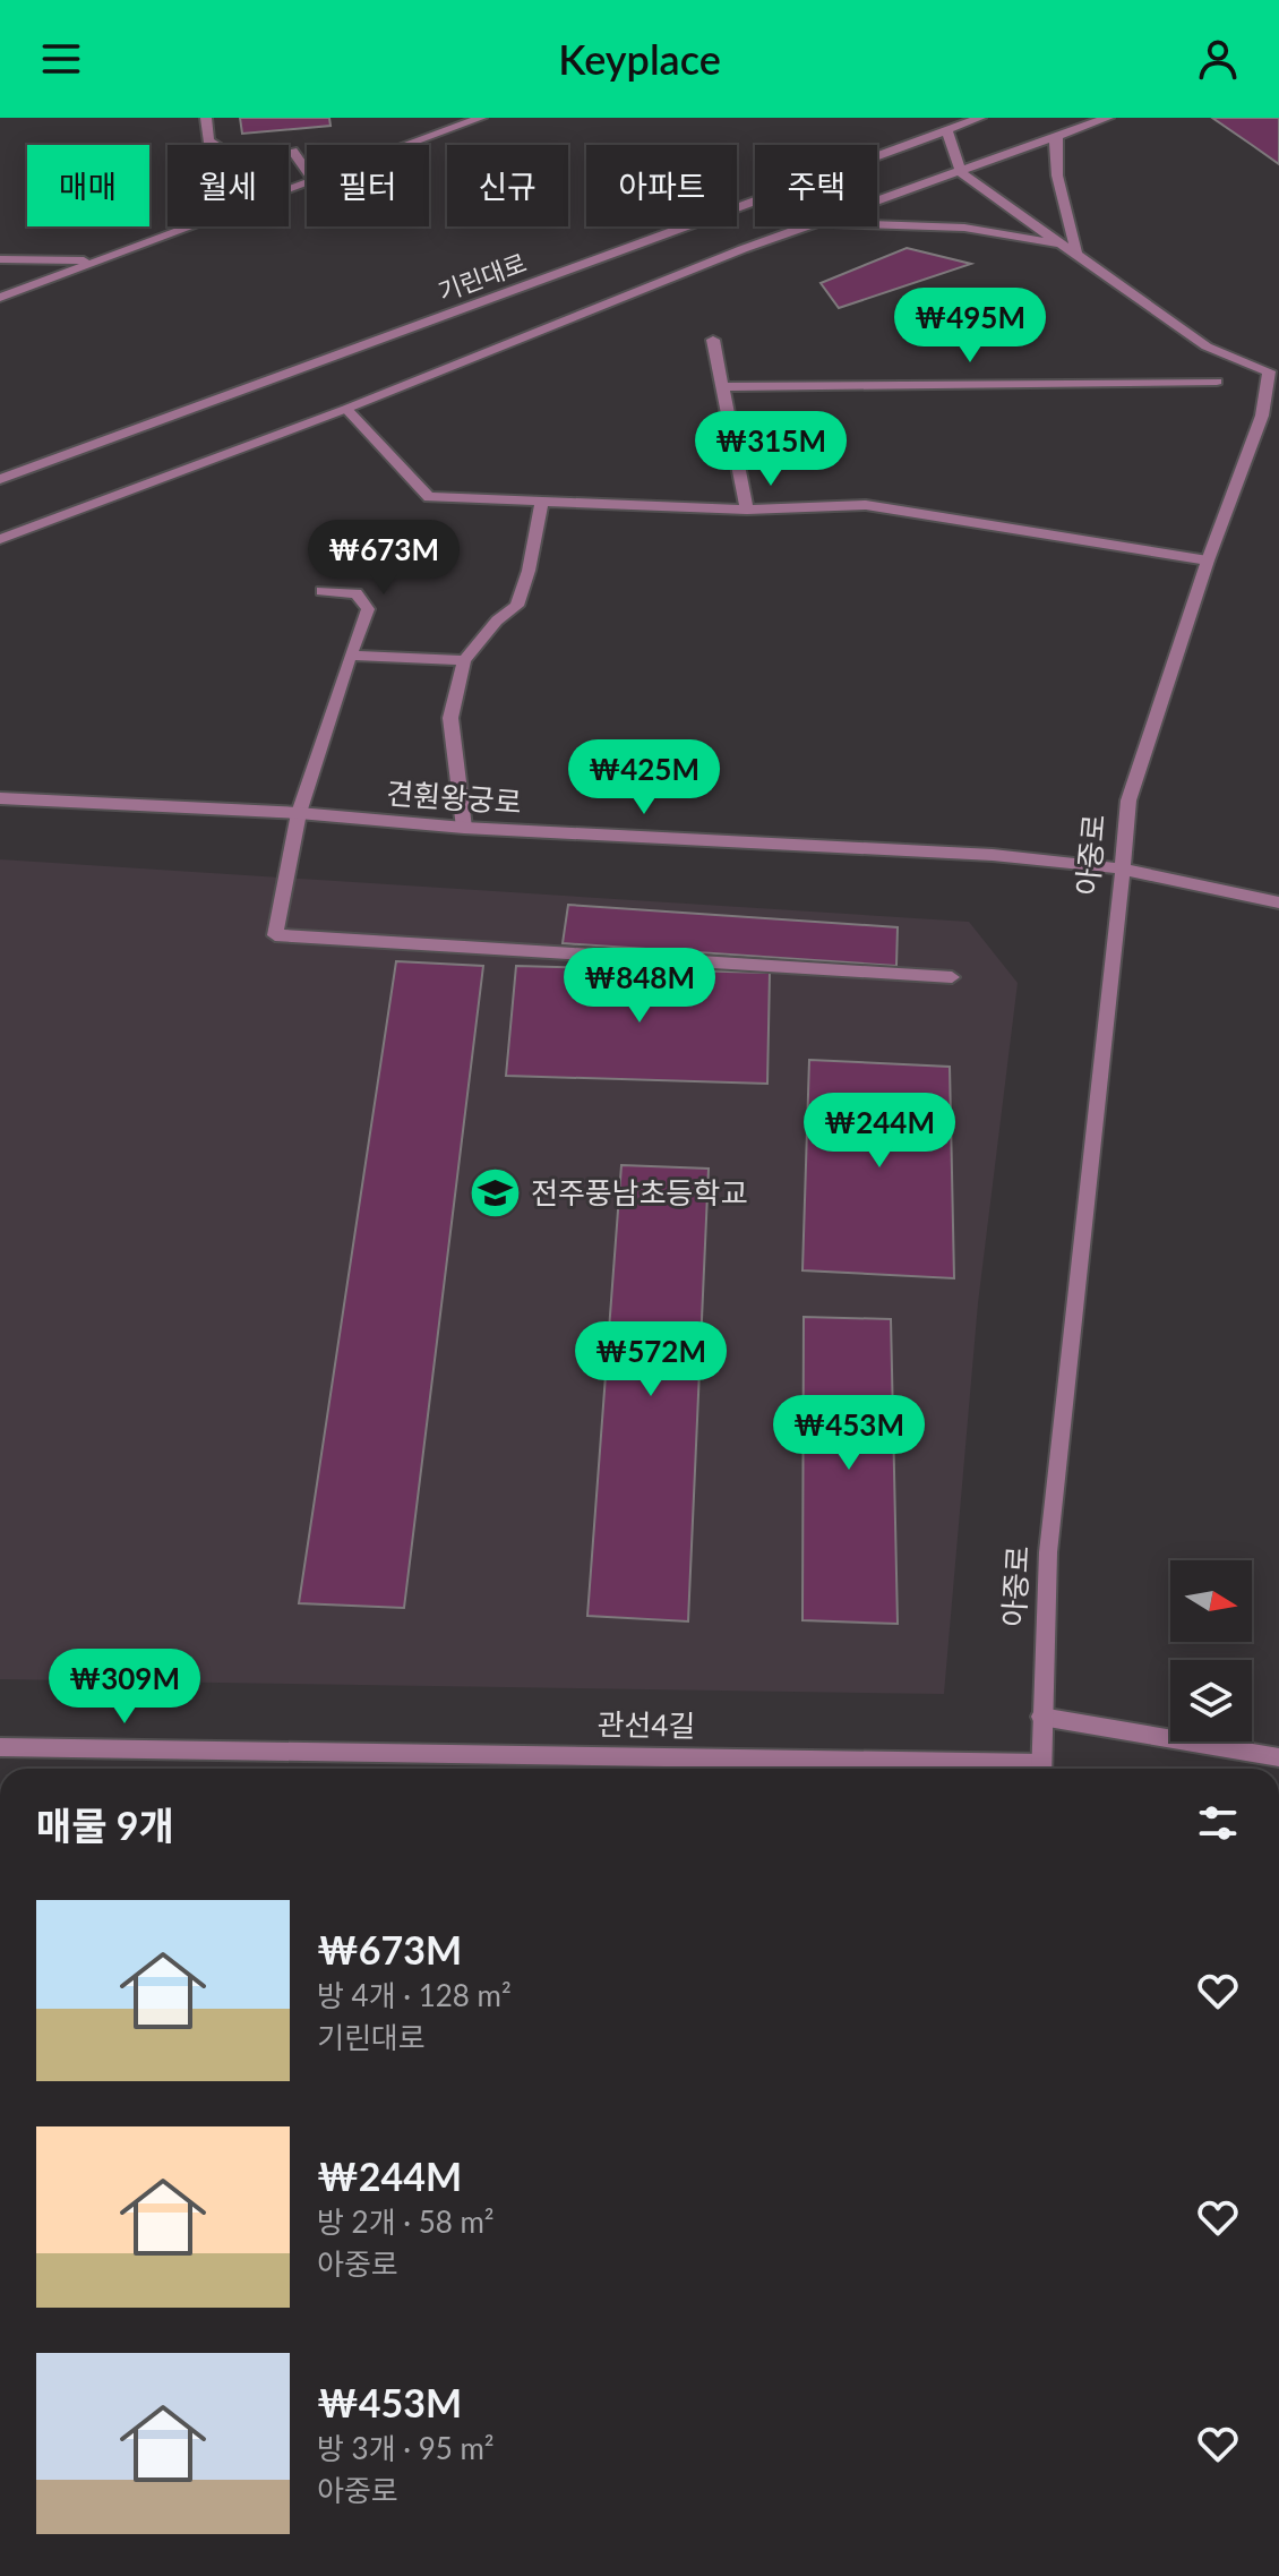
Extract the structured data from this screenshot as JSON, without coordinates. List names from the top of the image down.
{
  "streets": {
    "street": [
      "기린대로",
      "견훤왕궁로",
      "아중로",
      "관선4길"
    ]
  },
  "crossings": [
    ["견훤왕궁로", "아중로"]
  ],
  "places": {
    "school or university": ["전주풍남초등학교"]
  },
  "north": "right",
  "page": {
    "header": "Keyplace",
    "chip": [
      "매매",
      "월세",
      "필터",
      "신규",
      "아파트",
      "주택"
    ],
    "price": [
      "₩495M",
      "₩315M",
      "₩673M",
      "₩425M",
      "₩848M",
      "₩244M",
      "₩572M",
      "₩453M",
      "₩309M"
    ],
    "heading": "매물 9개",
    "list": [
      {
        "name": "₩673M",
        "note": "방 4개 · 128 m² · 기린대로"
      },
      {
        "name": "₩244M",
        "note": "방 2개 · 58 m² · 아중로"
      },
      {
        "name": "₩453M",
        "note": "방 3개 · 95 m² · 아중로"
      }
    ]
  }
}
